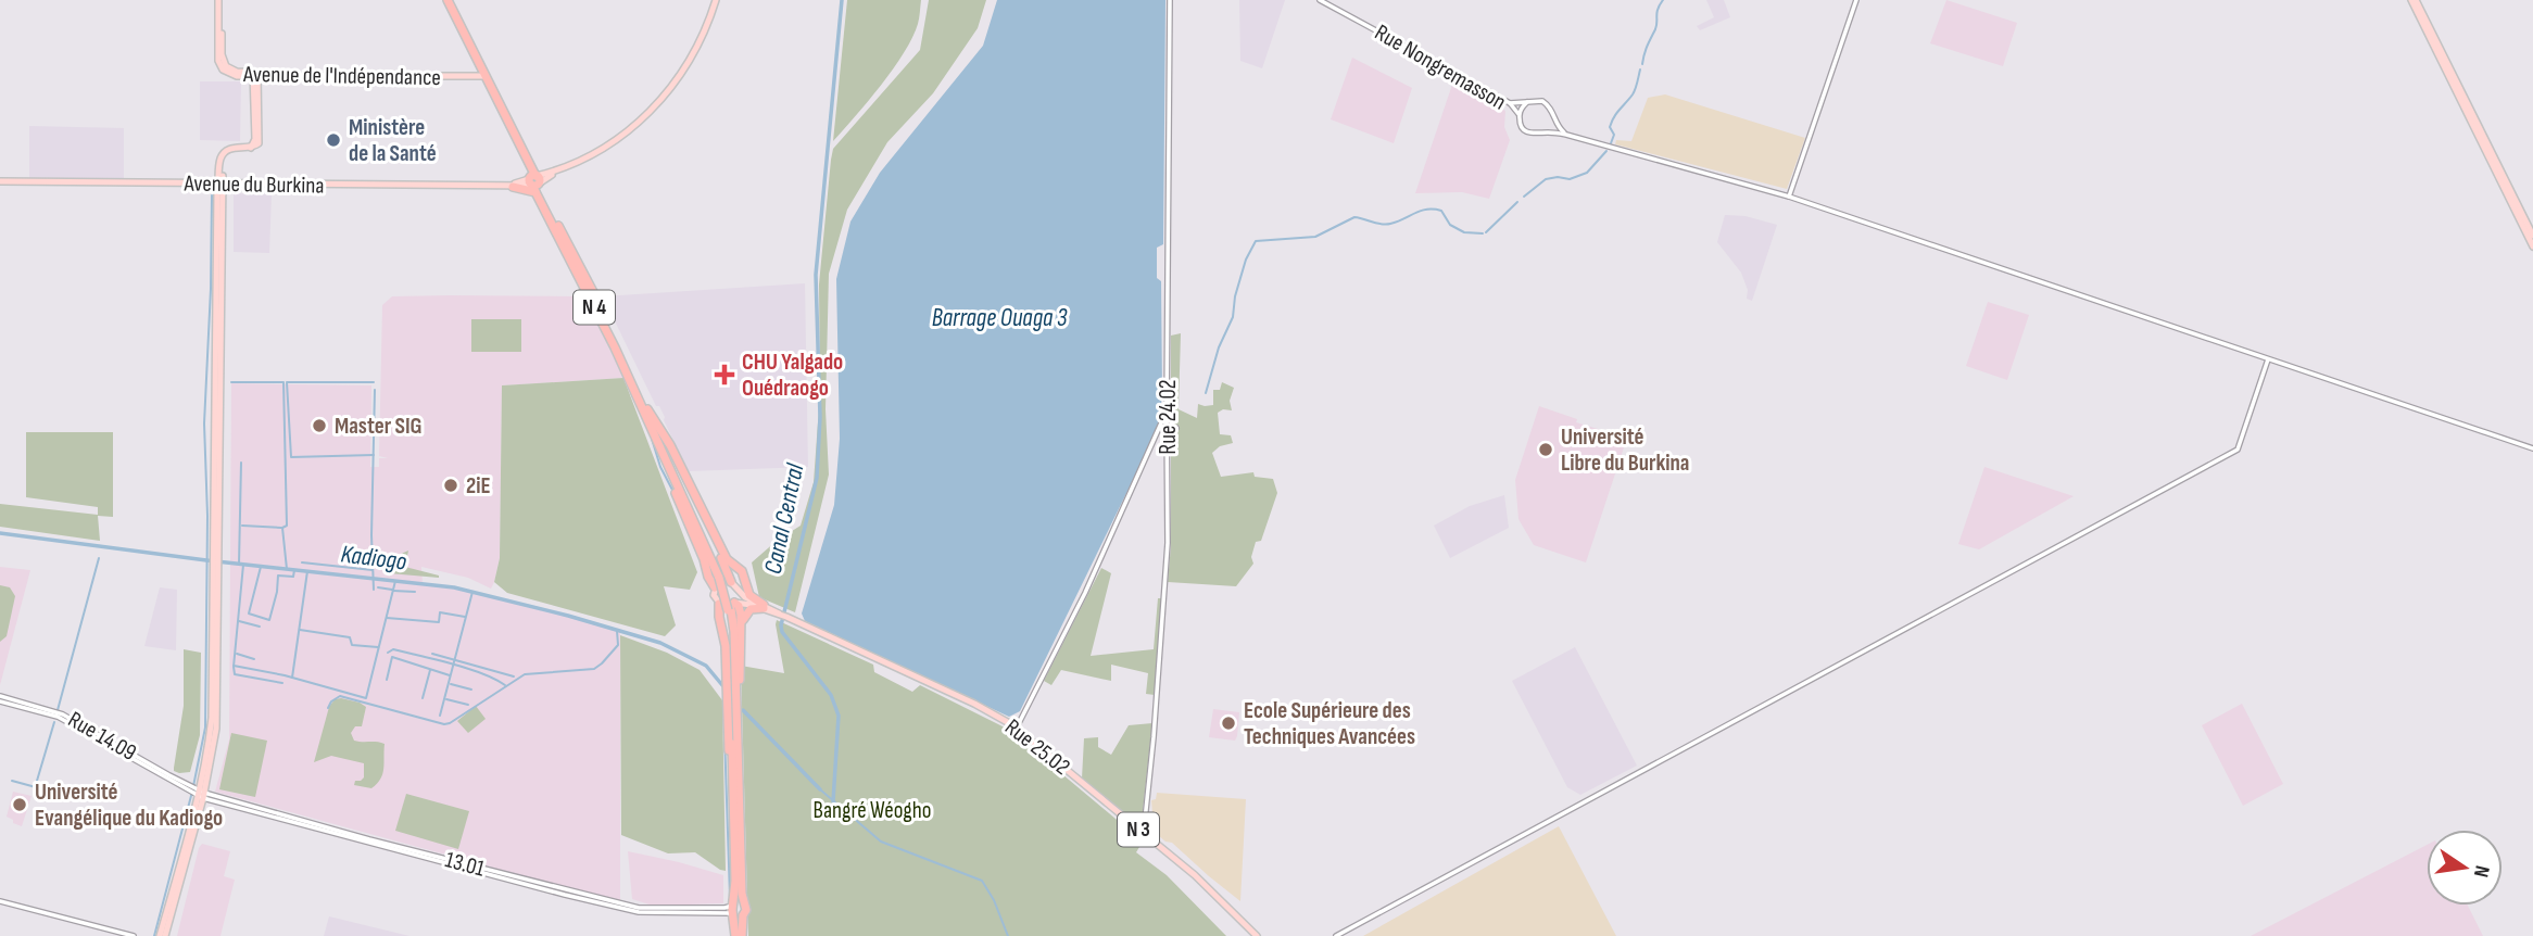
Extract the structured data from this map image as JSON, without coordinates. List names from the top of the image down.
{
  "streets": {
    "highway": ["N 4"],
    "main road": [
      "Avenue de l'Indépendance",
      "Avenue du Burkina",
      "Rue 25.02",
      "N 3"
    ],
    "street": [
      "Rue Nongremasson",
      "Rue 24.02",
      "Rue 14.09",
      "13.01"
    ]
  },
  "crossings": [
    ["Avenue de l'Indépendance", "N 4"],
    ["Avenue du Burkina", "N 4"],
    ["N 4", "Rue 25.02"],
    ["N 4", "13.01"],
    ["Rue 24.02", "Rue 25.02"],
    ["Rue 14.09", "13.01"],
    ["Rue 25.02", "N 3"]
  ],
  "water": ["Barrage Ouaga 3", "Canal Central", "Kadiogo"],
  "parks": ["Bangré Wéogho"],
  "places": {
    "other": [
      "Ministère de la Santé",
      "Master SIG",
      "Université Libre du Burkina",
      "2iE",
      "Ecole Supérieure des Techniques Avancées",
      "Université Evangélique du Kadiogo"
    ],
    "health": ["CHU Yalgado Ouédraogo"]
  },
  "north": "right"
}
